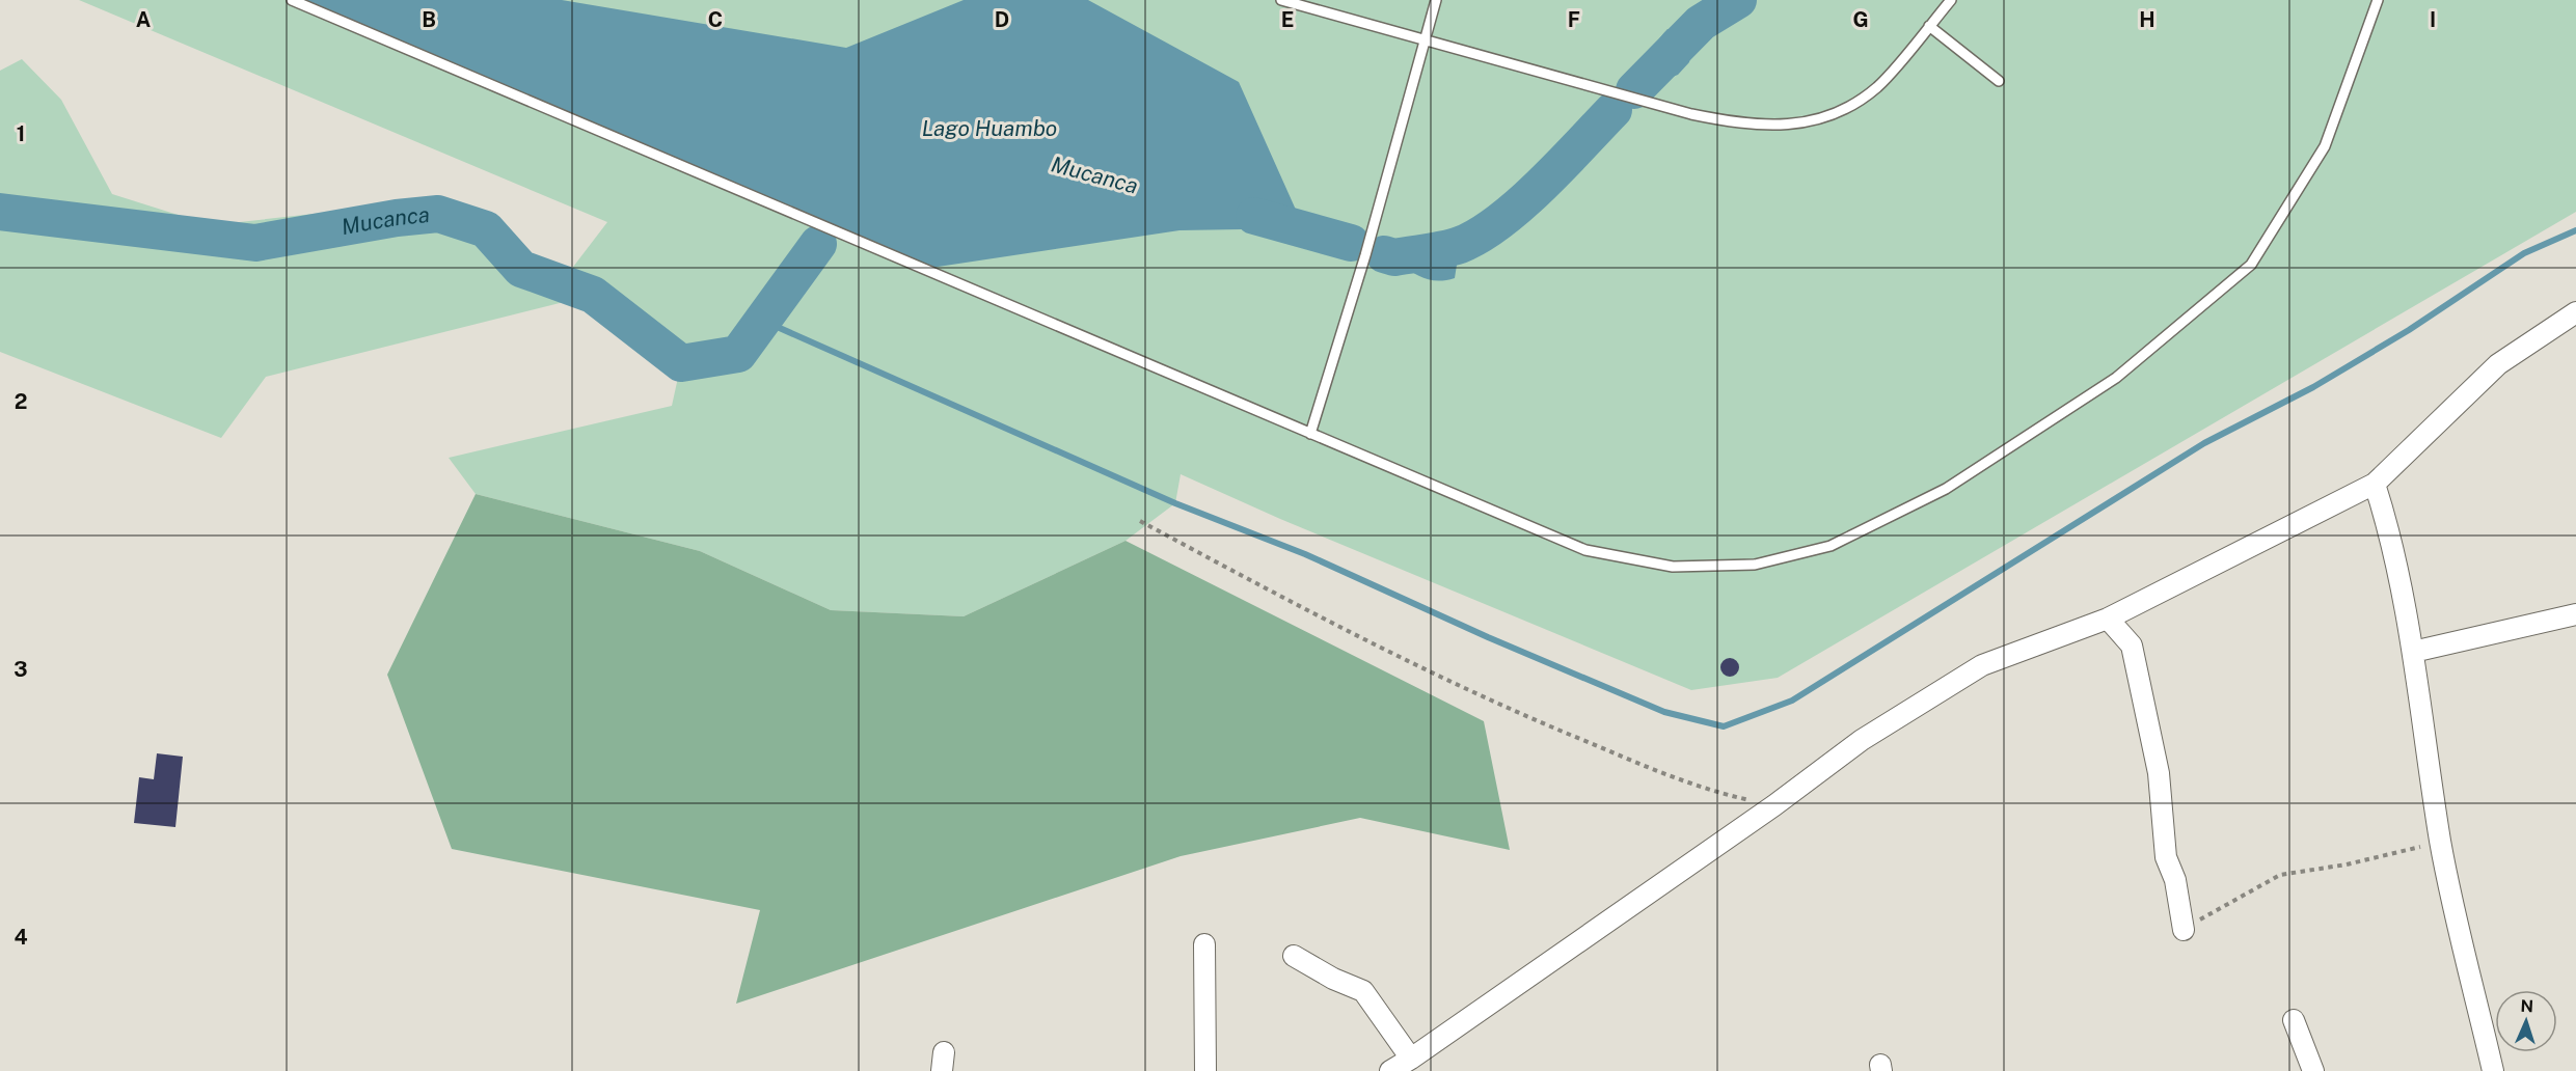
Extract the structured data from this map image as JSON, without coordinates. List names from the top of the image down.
{
  "water": ["Lago Huambo", "Mucanca"],
  "north": "top",
  "grid": {
    "columns": [
      "A",
      "B",
      "C",
      "D",
      "E",
      "F",
      "G",
      "H",
      "I"
    ],
    "rows": [
      "1",
      "2",
      "3",
      "4"
    ]
  }
}
